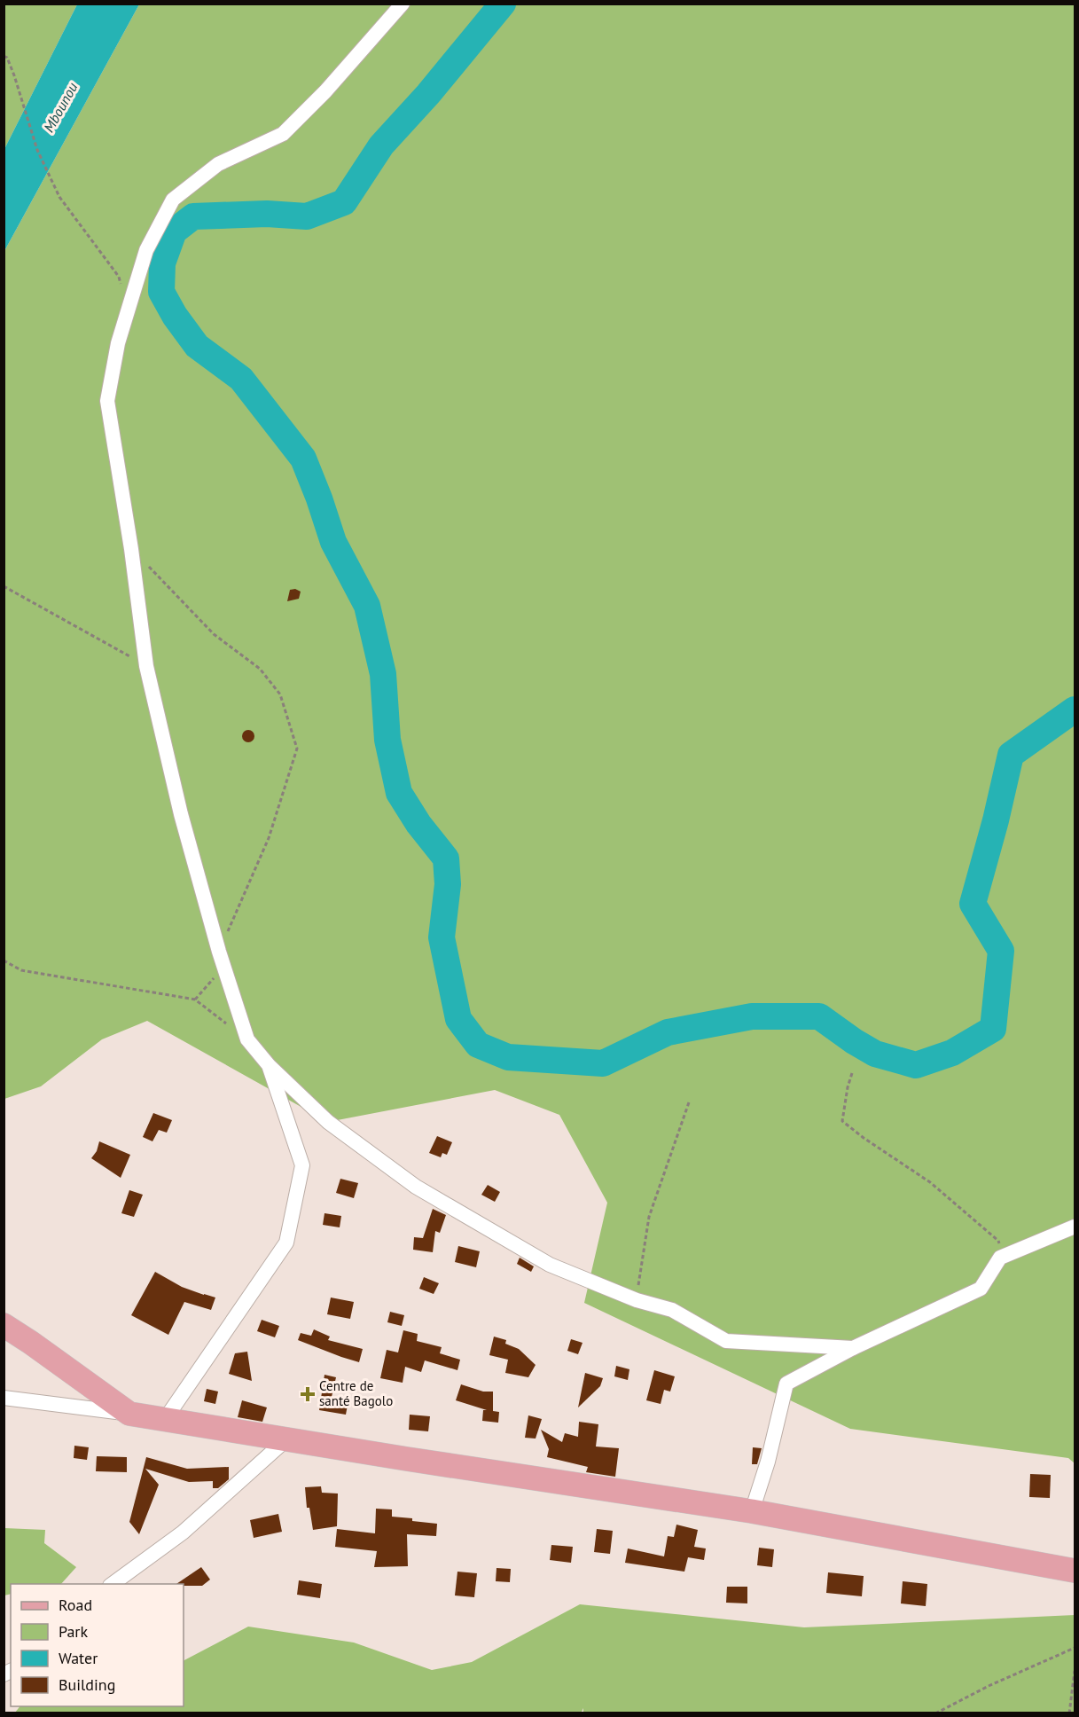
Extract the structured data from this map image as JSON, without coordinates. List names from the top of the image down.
{
  "water": ["Mbounou"],
  "places": {
    "health": ["Centre de santé Bagolo"]
  },
  "legend": [
    "Road",
    "Park",
    "Water",
    "Building"
  ]
}
